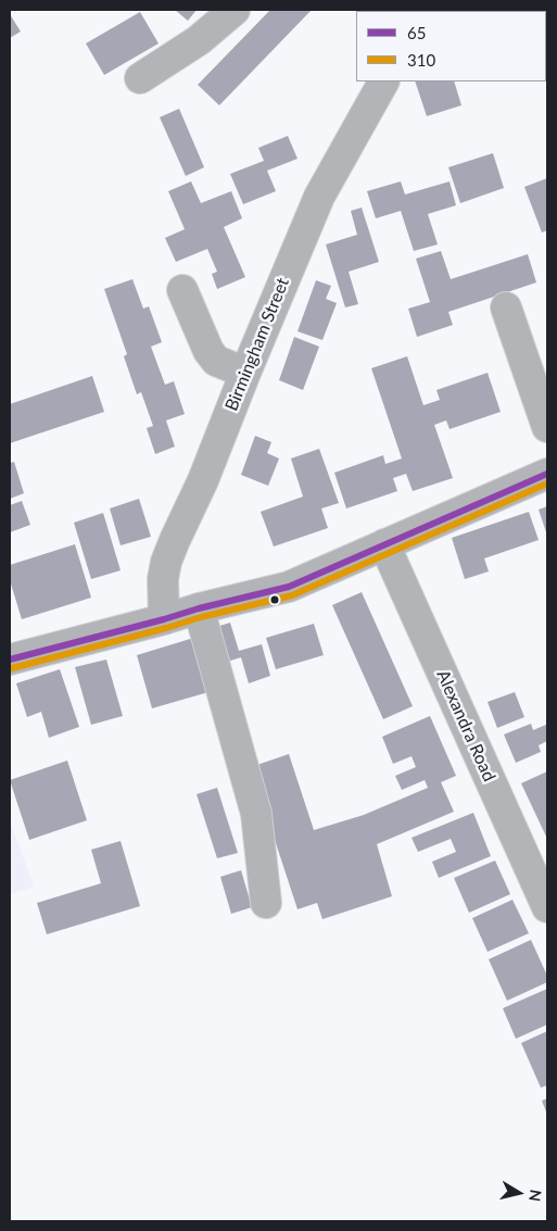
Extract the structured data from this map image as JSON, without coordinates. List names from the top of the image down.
{
  "streets": {
    "street": ["Birmingham Street", "Alexandra Road"]
  },
  "lines": ["transit line 65", "transit line 310"],
  "legend": ["65", "310"],
  "north": "right"
}
